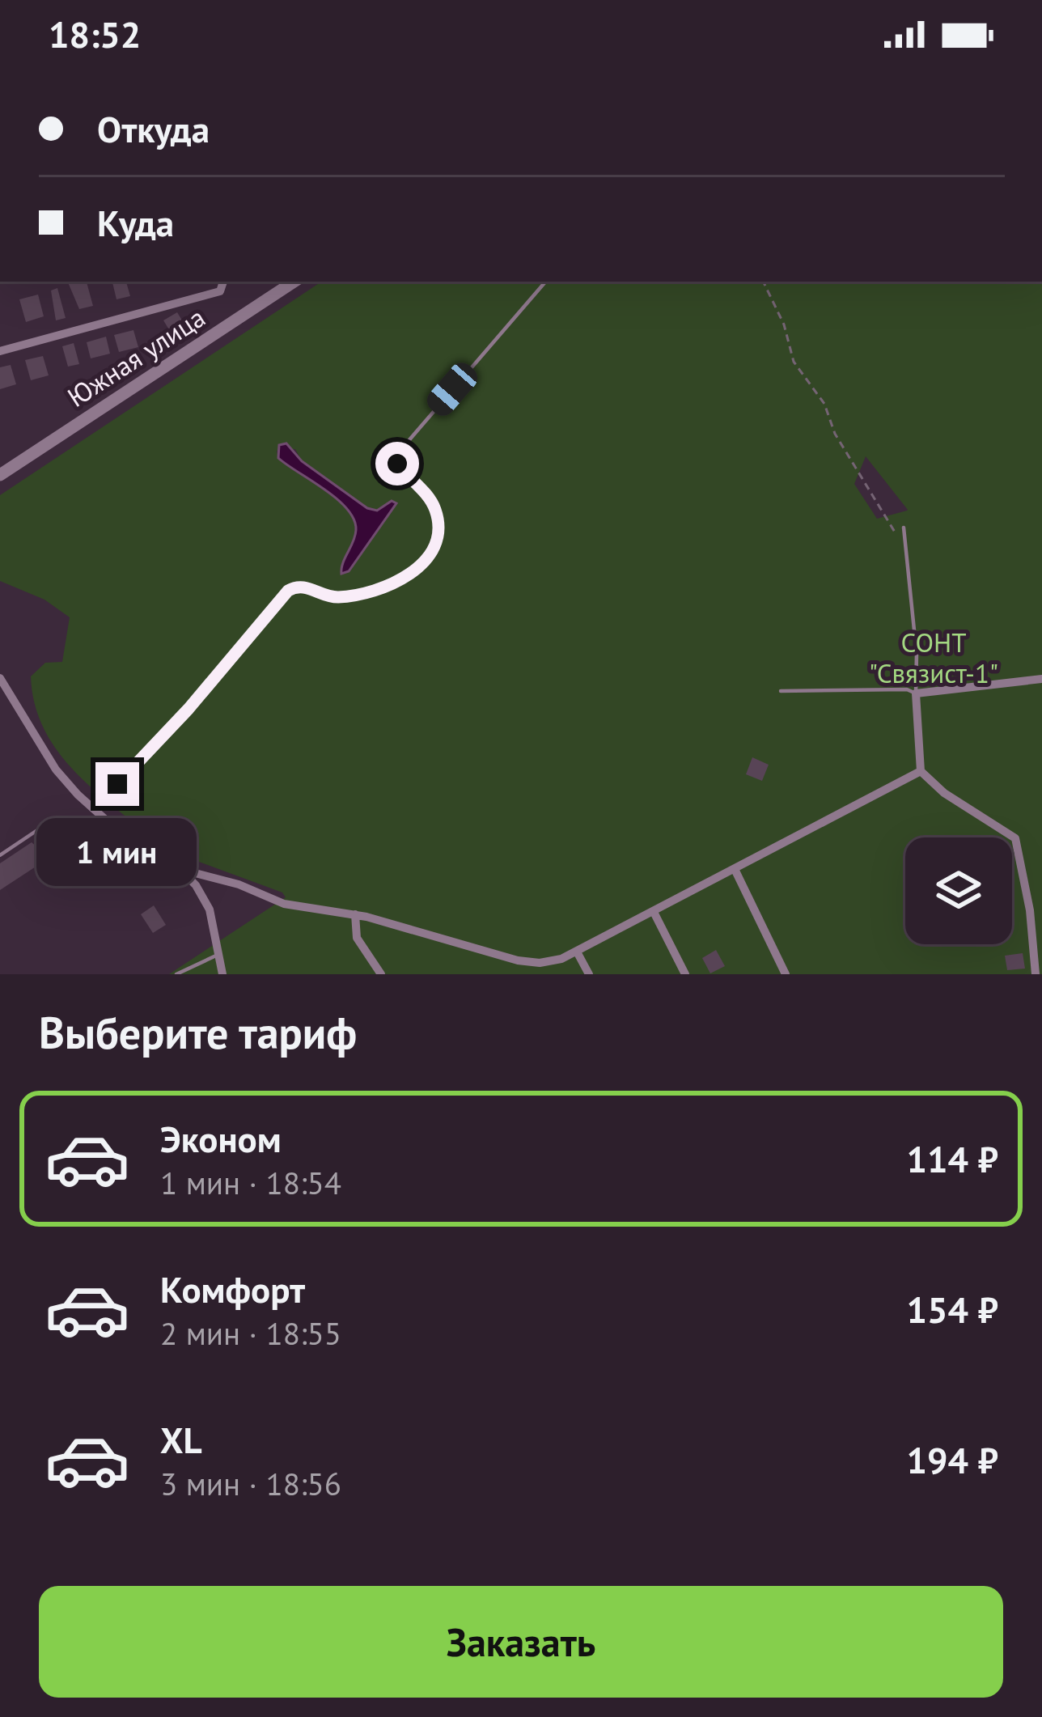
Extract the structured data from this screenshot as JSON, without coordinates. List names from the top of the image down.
{
  "streets": {
    "main road": ["Южная улица"]
  },
  "parks": ["СОНТ \"Связист-1\""],
  "page": {
    "status": "18:52",
    "banner": ["Откуда", "Куда"],
    "bubble": "1 мин",
    "heading": "Выберите тариф",
    "list": [
      {
        "name": "Эконом",
        "note": "1 мин · 18:54",
        "value": "114 ₽"
      },
      {
        "name": "Комфорт",
        "note": "2 мин · 18:55",
        "value": "154 ₽"
      },
      {
        "name": "XL",
        "note": "3 мин · 18:56",
        "value": "194 ₽"
      }
    ],
    "buttons": "Заказать"
  }
}
